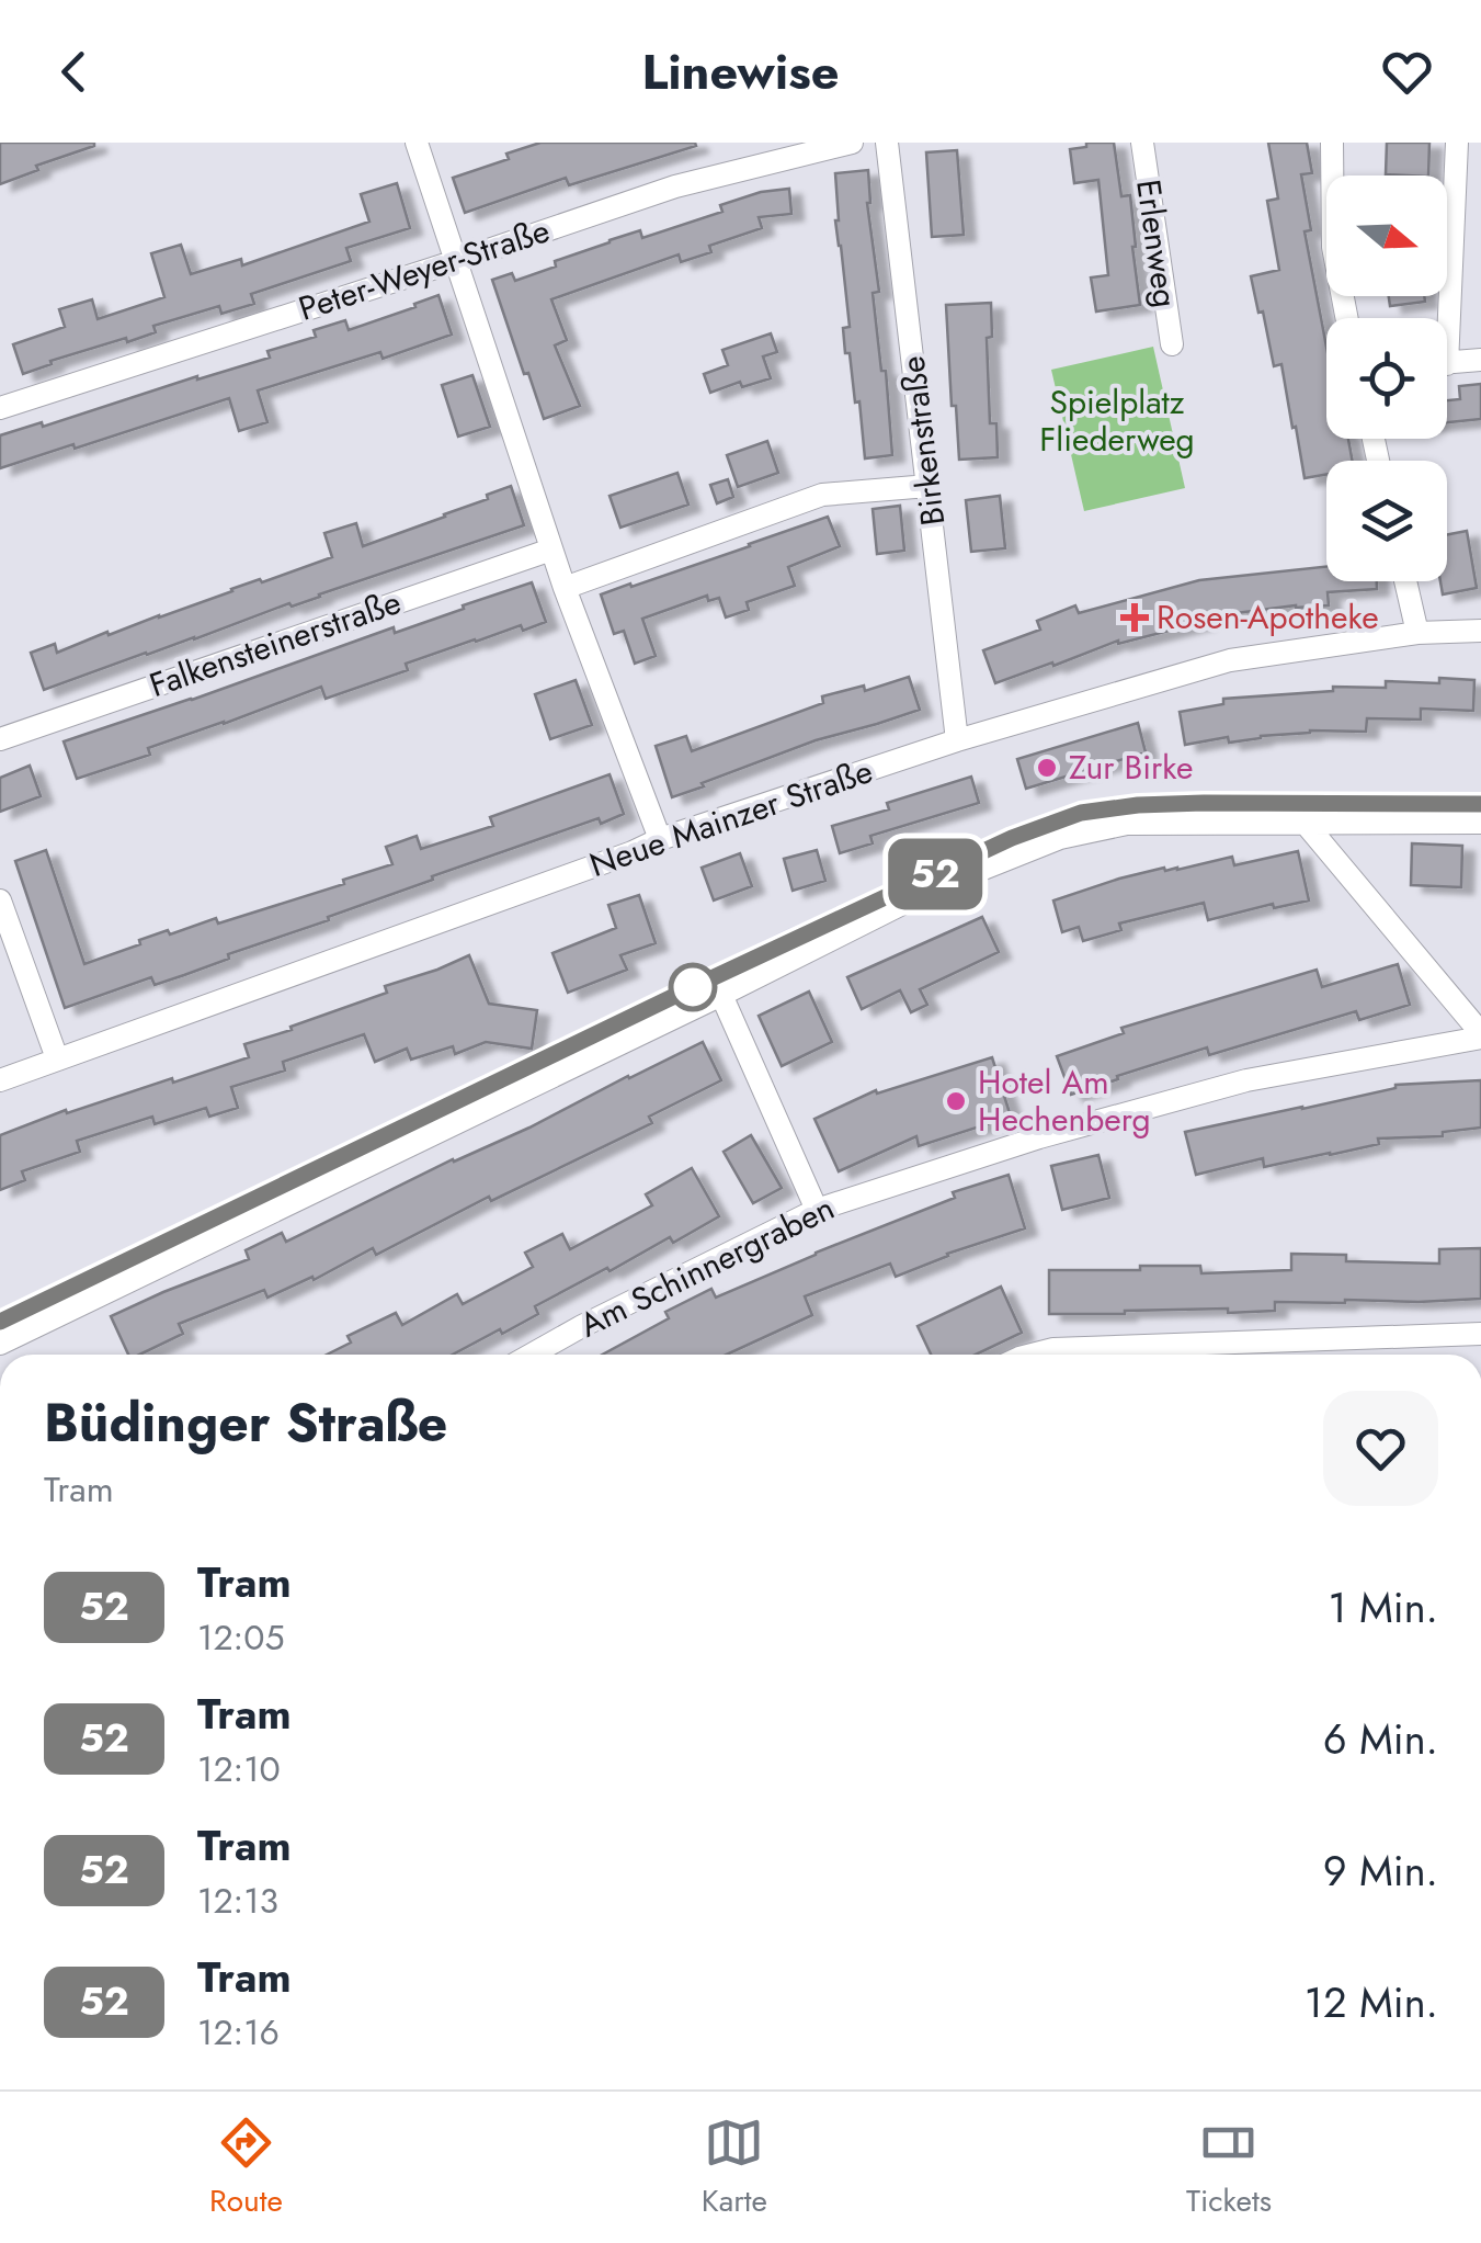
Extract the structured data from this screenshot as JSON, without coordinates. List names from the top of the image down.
{
  "streets": {
    "street": [
      "Erlenweg",
      "Peter-Weyer-Straße",
      "Birkenstraße",
      "Falkensteinerstraße",
      "Neue Mainzer Straße",
      "Am Schinnergraben"
    ]
  },
  "crossings": [
    ["Birkenstraße", "Neue Mainzer Straße"]
  ],
  "parks": ["Spielplatz Fliederweg"],
  "places": {
    "health": ["Rosen-Apotheke"],
    "other": ["Zur Birke", "Hotel Am Hechenberg"]
  },
  "lines": ["tram line 52"],
  "north": "right",
  "page": {
    "header": "Linewise",
    "on_map": "52",
    "heading": ["Büdinger Straße", "Tram"],
    "list": [
      {
        "mark": "52",
        "name": "Tram",
        "note": "12:05",
        "value": "1 Min."
      },
      {
        "mark": "52",
        "name": "Tram",
        "note": "12:10",
        "value": "6 Min."
      },
      {
        "mark": "52",
        "name": "Tram",
        "note": "12:13",
        "value": "9 Min."
      },
      {
        "mark": "52",
        "name": "Tram",
        "note": "12:16",
        "value": "12 Min."
      }
    ],
    "tabs": ["Route", "Karte", "Tickets"]
  }
}
